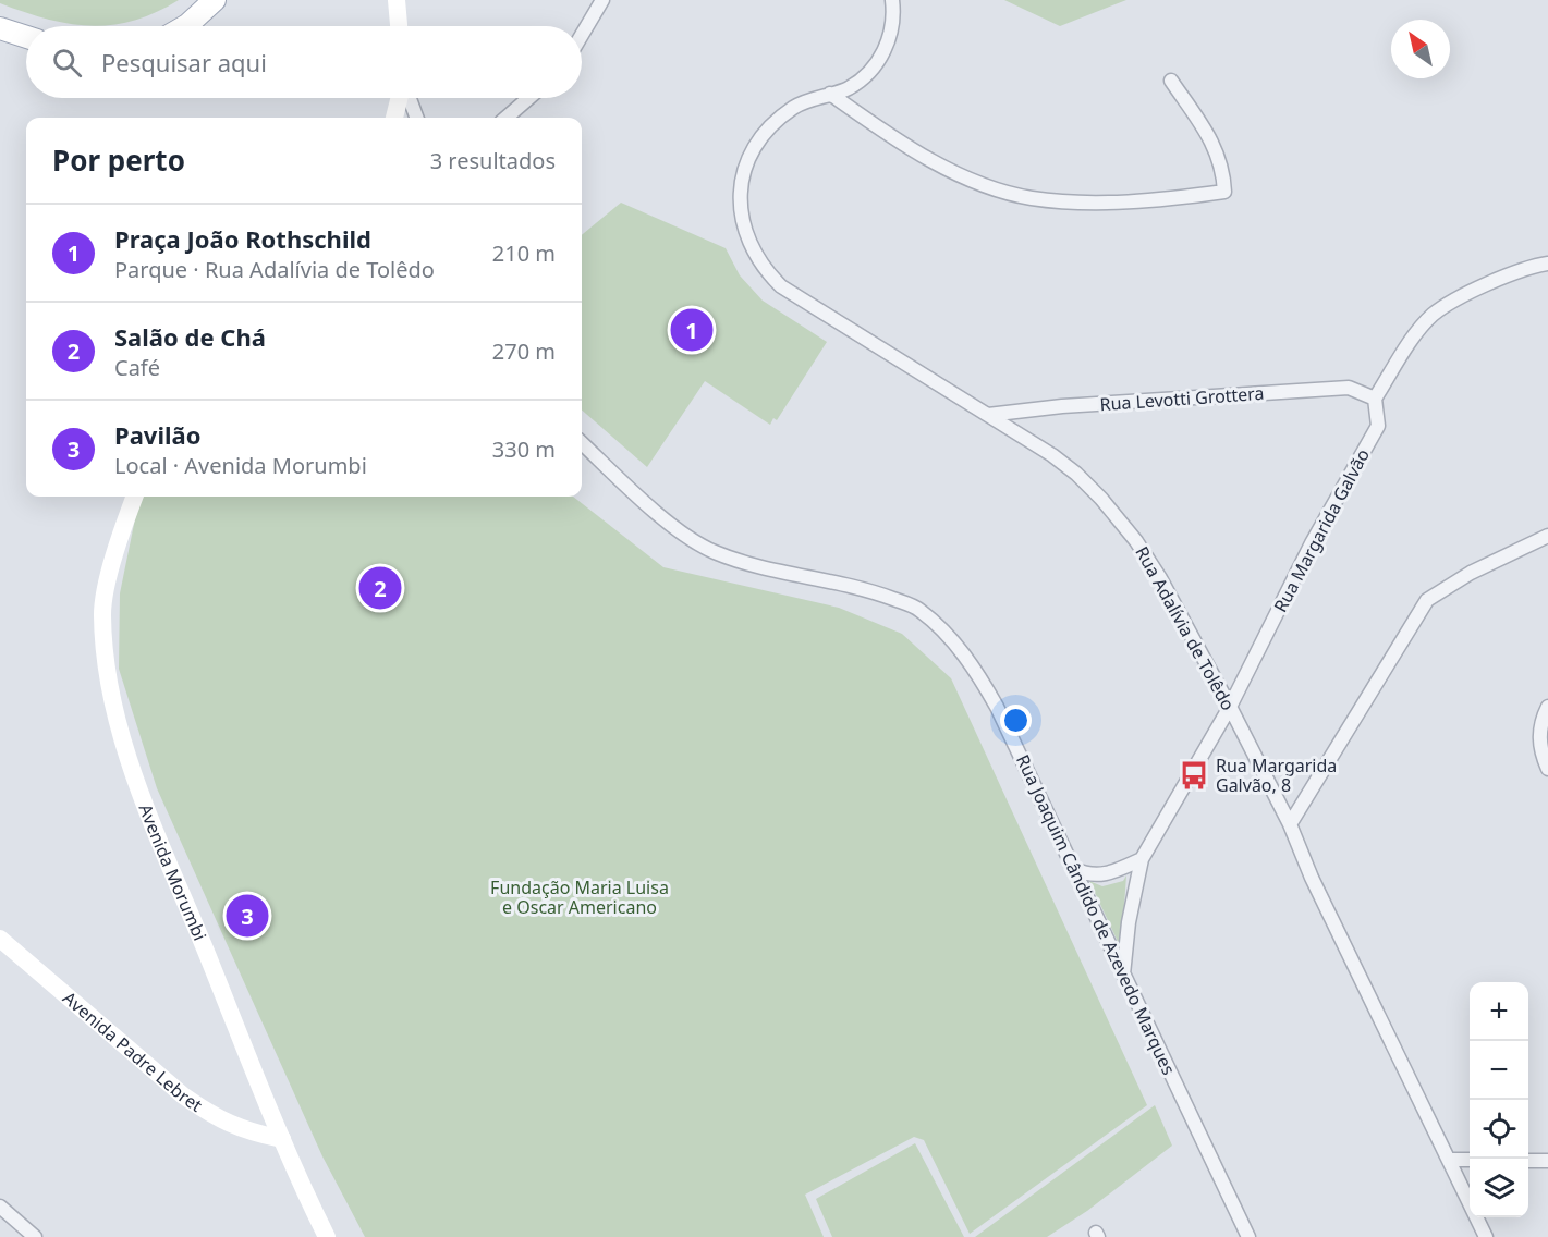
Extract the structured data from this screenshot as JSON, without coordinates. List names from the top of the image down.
{
  "streets": {
    "main road": ["Avenida Morumbi", "Avenida Padre Lebret"],
    "street": [
      "Rua Levotti Grottera",
      "Rua Margarida Galvão",
      "Rua Adalívia de Tolêdo",
      "Rua Joaquim Cândido de Azevedo Marques"
    ]
  },
  "crossings": [
    ["Rua Levotti Grottera", "Rua Margarida Galvão"],
    ["Rua Levotti Grottera", "Rua Adalívia de Tolêdo"],
    ["Rua Margarida Galvão", "Rua Adalívia de Tolêdo"],
    ["Rua Margarida Galvão", "Rua Joaquim Cândido de Azevedo Marques"],
    ["Avenida Morumbi", "Avenida Padre Lebret"]
  ],
  "parks": ["Fundação Maria Luisa e Oscar Americano"],
  "places": {
    "bus stop": ["Rua Margarida Galvão, 8"]
  },
  "north": "top left",
  "page": {
    "search": "Pesquisar aqui",
    "heading": ["Por perto", "3 resultados"],
    "list": [
      {
        "mark": "1",
        "name": "Praça João Rothschild",
        "note": "Parque · Rua Adalívia de Tolêdo",
        "value": "210 m"
      },
      {
        "mark": "2",
        "name": "Salão de Chá",
        "note": "Café",
        "value": "270 m"
      },
      {
        "mark": "3",
        "name": "Pavilão",
        "note": "Local · Avenida Morumbi",
        "value": "330 m"
      }
    ],
    "pins": ["1", "2", "3"],
    "map_buttons": ["+", "−"]
  }
}
